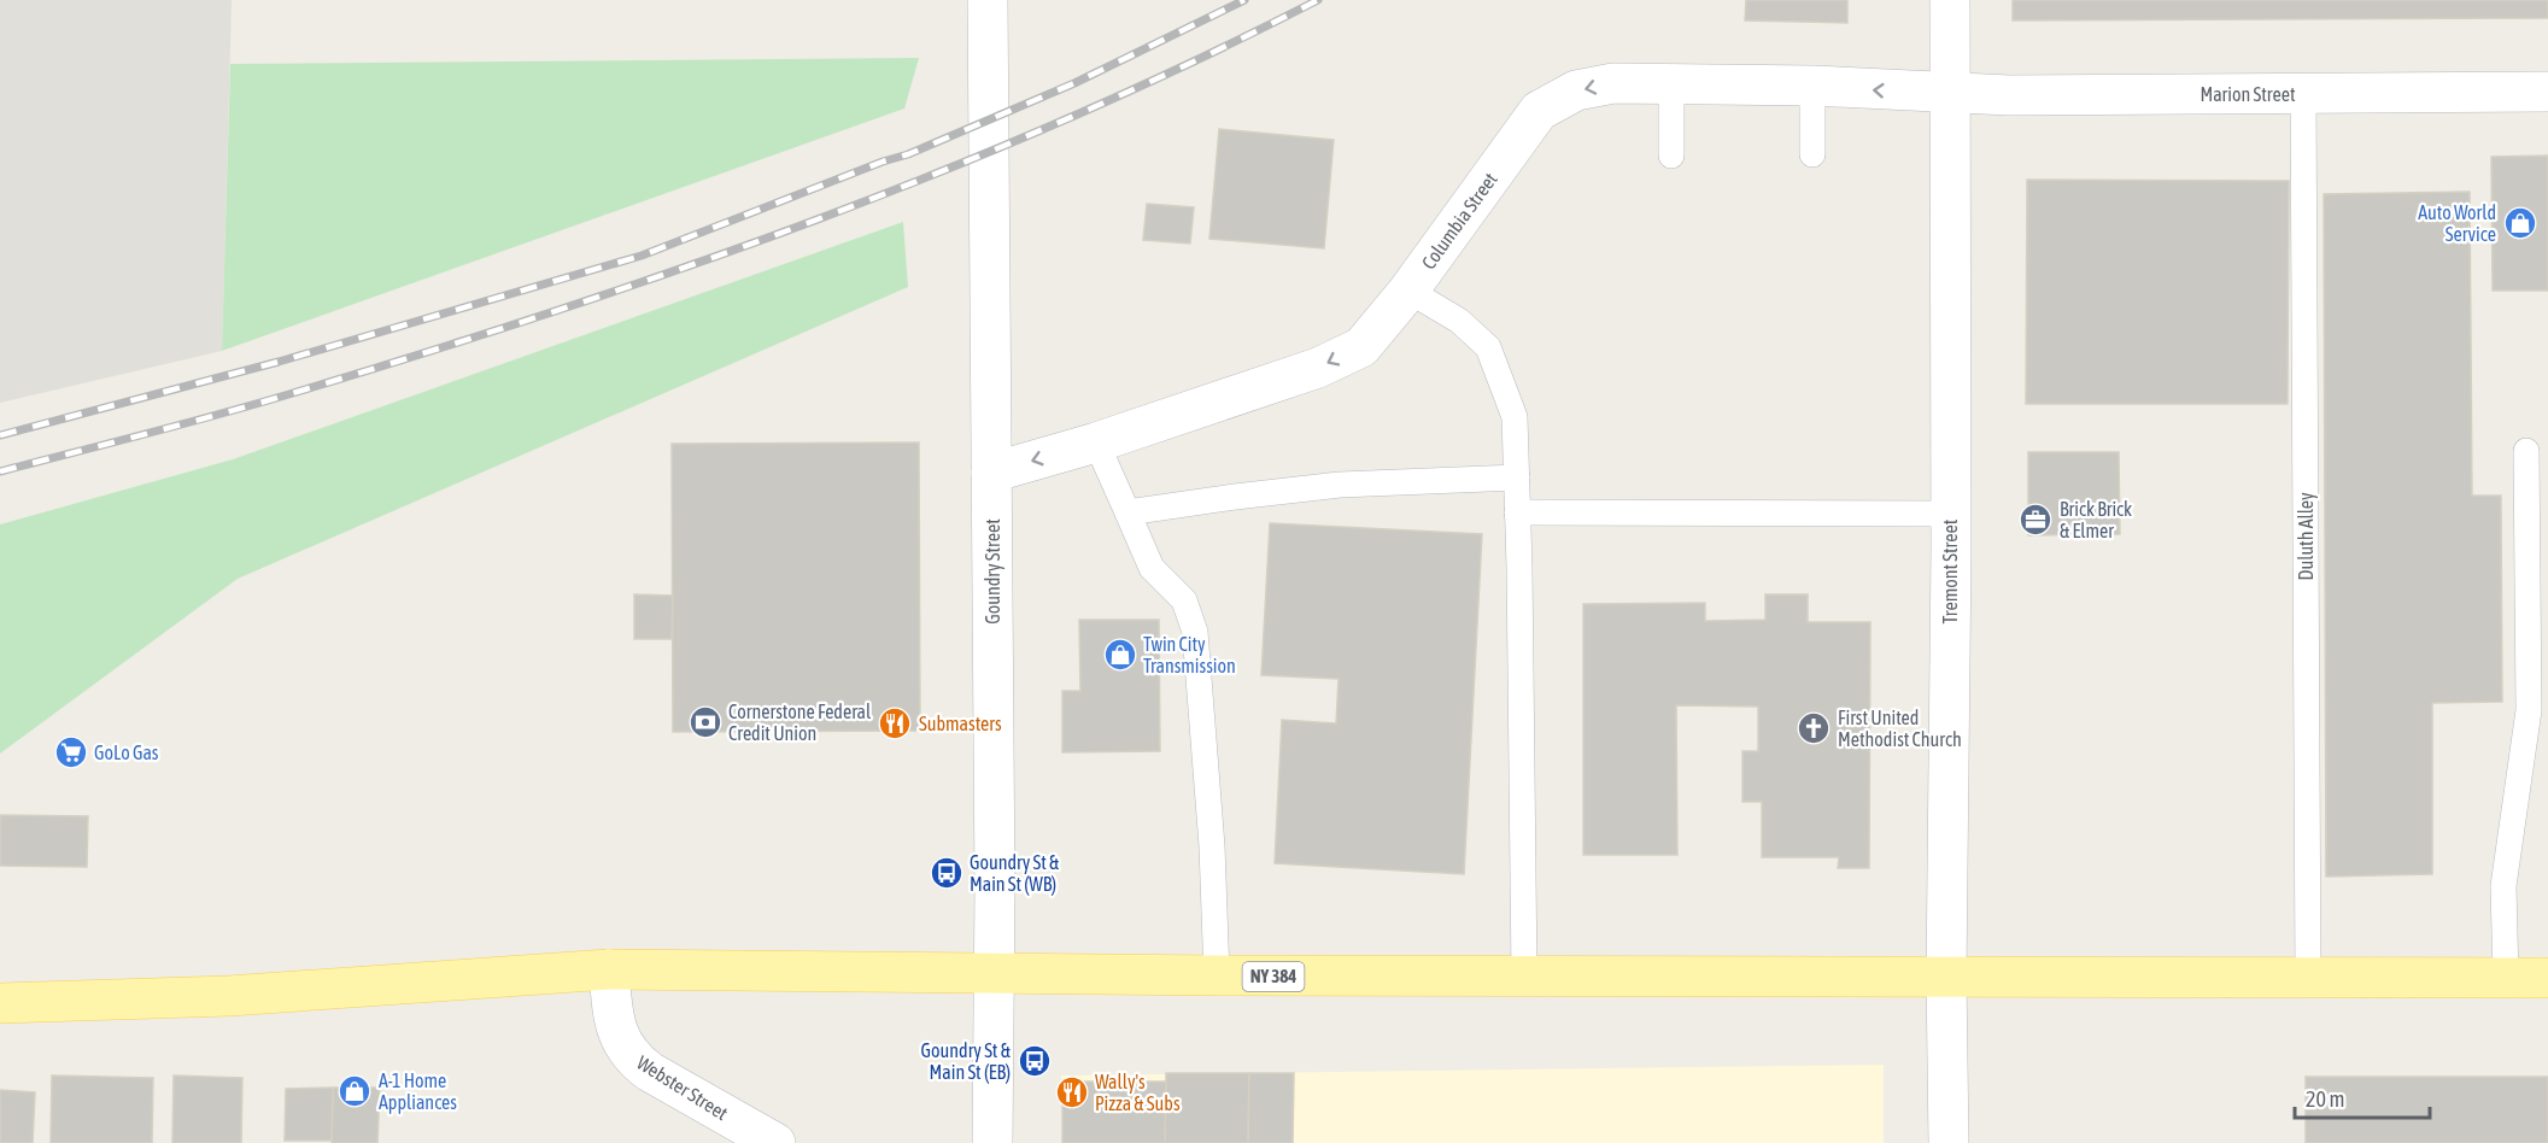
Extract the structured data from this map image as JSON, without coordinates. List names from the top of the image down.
{
  "streets": {
    "main road": ["NY 384"],
    "street": [
      "Marion Street",
      "Columbia Street",
      "Goundry Street",
      "Tremont Street",
      "Webster Street"
    ],
    "lane": ["Duluth Alley"]
  },
  "crossings": [
    ["Marion Street", "Columbia Street"],
    ["Marion Street", "Duluth Alley"],
    ["Marion Street", "Tremont Street"],
    ["Columbia Street", "Goundry Street"],
    ["Columbia Street", "Tremont Street"],
    ["Duluth Alley", "NY 384"],
    ["Goundry Street", "NY 384"],
    ["Tremont Street", "NY 384"],
    ["NY 384", "Webster Street"]
  ],
  "one_way": ["Columbia Street"],
  "places": {
    "shop": ["Auto World Service", "Twin City Transmission", "A-1 Home Appliances"],
    "office": ["Brick Brick & Elmer"],
    "bank": ["Cornerstone Federal Credit Union"],
    "restaurant": ["Submasters", "Wally's Pizza & Subs"],
    "church": ["First United Methodist Church"],
    "supermarket": ["GoLo Gas"],
    "bus stop": ["Goundry St & Main St (WB)", "Goundry St & Main St (EB)"]
  },
  "scale_bar": "20 m"
}
